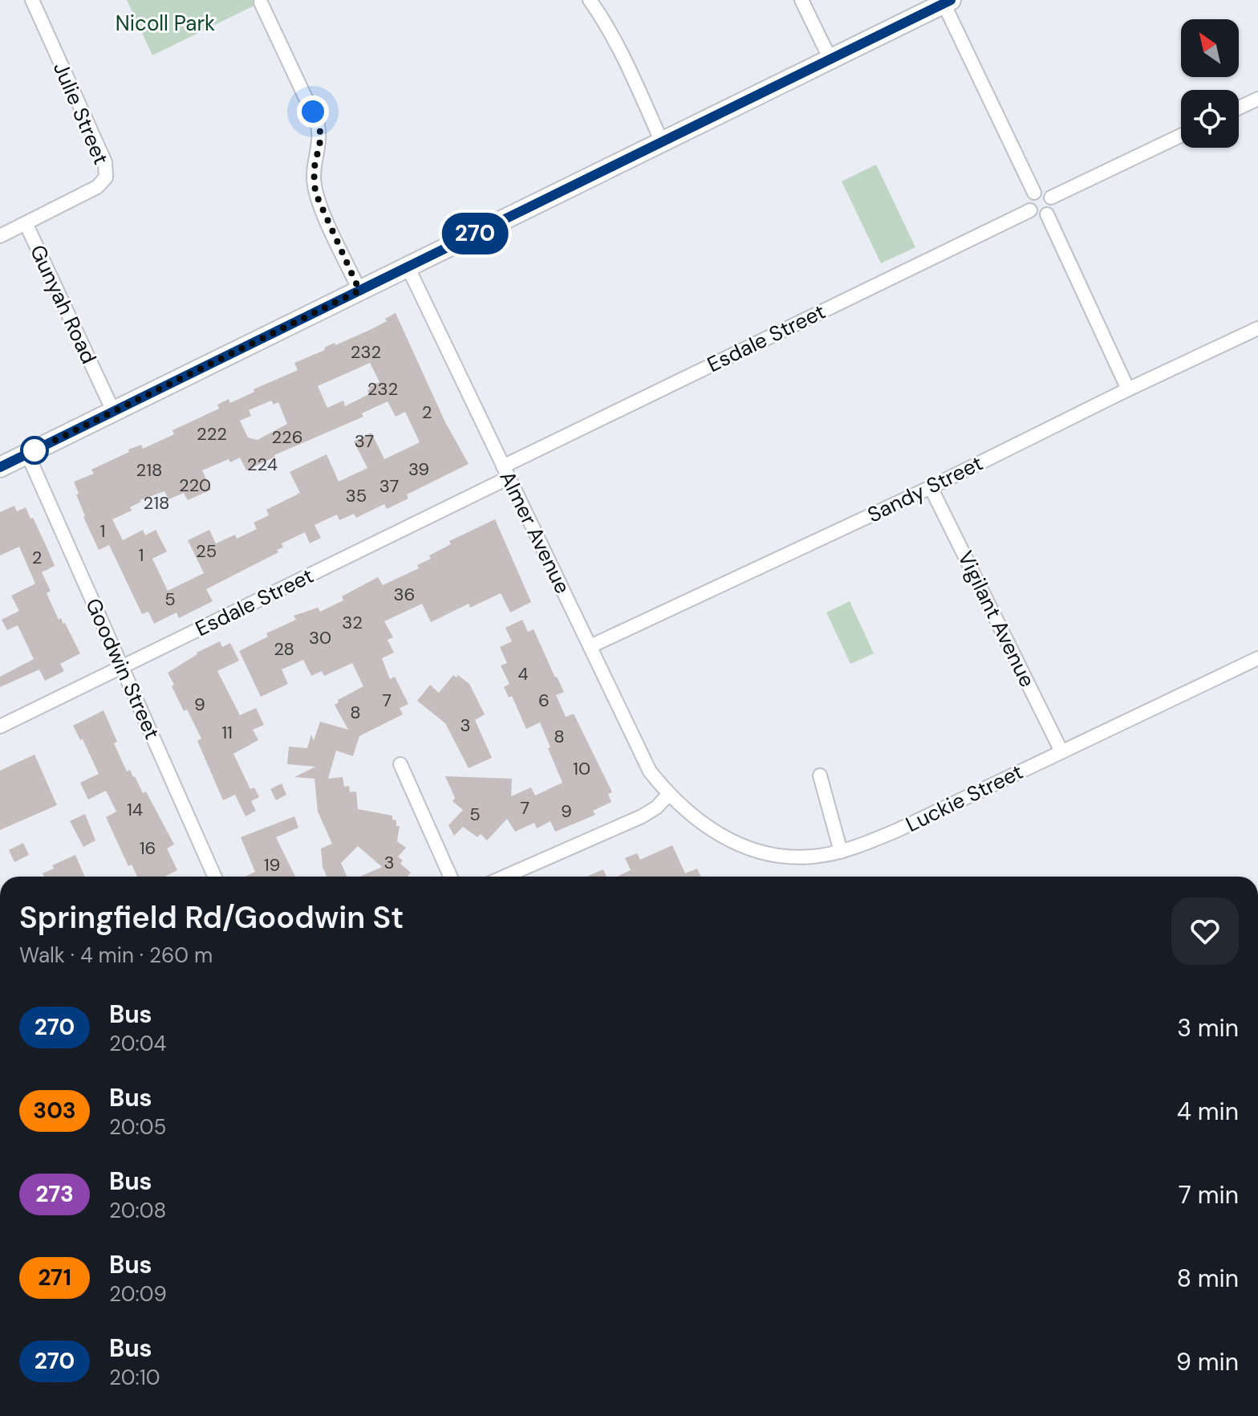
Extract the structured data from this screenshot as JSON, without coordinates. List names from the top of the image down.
{
  "streets": {
    "street": [
      "Julie Street",
      "Gunyah Road",
      "Esdale Street",
      "Sandy Street",
      "Almer Avenue",
      "Vigilant Avenue",
      "Goodwin Street",
      "Luckie Street"
    ]
  },
  "crossings": [
    ["Julie Street", "Gunyah Road"],
    ["Esdale Street", "Almer Avenue"],
    ["Esdale Street", "Goodwin Street"],
    ["Sandy Street", "Almer Avenue"],
    ["Sandy Street", "Vigilant Avenue"],
    ["Almer Avenue", "Luckie Street"],
    ["Vigilant Avenue", "Luckie Street"]
  ],
  "parks": ["Nicoll Park"],
  "lines": ["bus line 270"],
  "house_numbers": [
    "232",
    "232",
    "2",
    "222",
    "226",
    "37",
    "224",
    "39",
    "218",
    "220",
    "37",
    "35",
    "218",
    "1",
    "25",
    "1",
    "2",
    "36",
    "5",
    "32",
    "30",
    "28",
    "4",
    "7",
    "6",
    "9",
    "8",
    "3",
    "11",
    "8",
    "10",
    "7",
    "14",
    "9",
    "5",
    "16",
    "3",
    "19"
  ],
  "north": "top left",
  "page": {
    "on_map": "270",
    "heading": ["Springfield Rd/Goodwin St", "Walk · 4 min · 260 m"],
    "list": [
      {
        "mark": "270",
        "name": "Bus",
        "note": "20:04",
        "value": "3 min"
      },
      {
        "mark": "303",
        "name": "Bus",
        "note": "20:05",
        "value": "4 min"
      },
      {
        "mark": "273",
        "name": "Bus",
        "note": "20:08",
        "value": "7 min"
      },
      {
        "mark": "271",
        "name": "Bus",
        "note": "20:09",
        "value": "8 min"
      },
      {
        "mark": "270",
        "name": "Bus",
        "note": "20:10",
        "value": "9 min"
      }
    ]
  }
}
